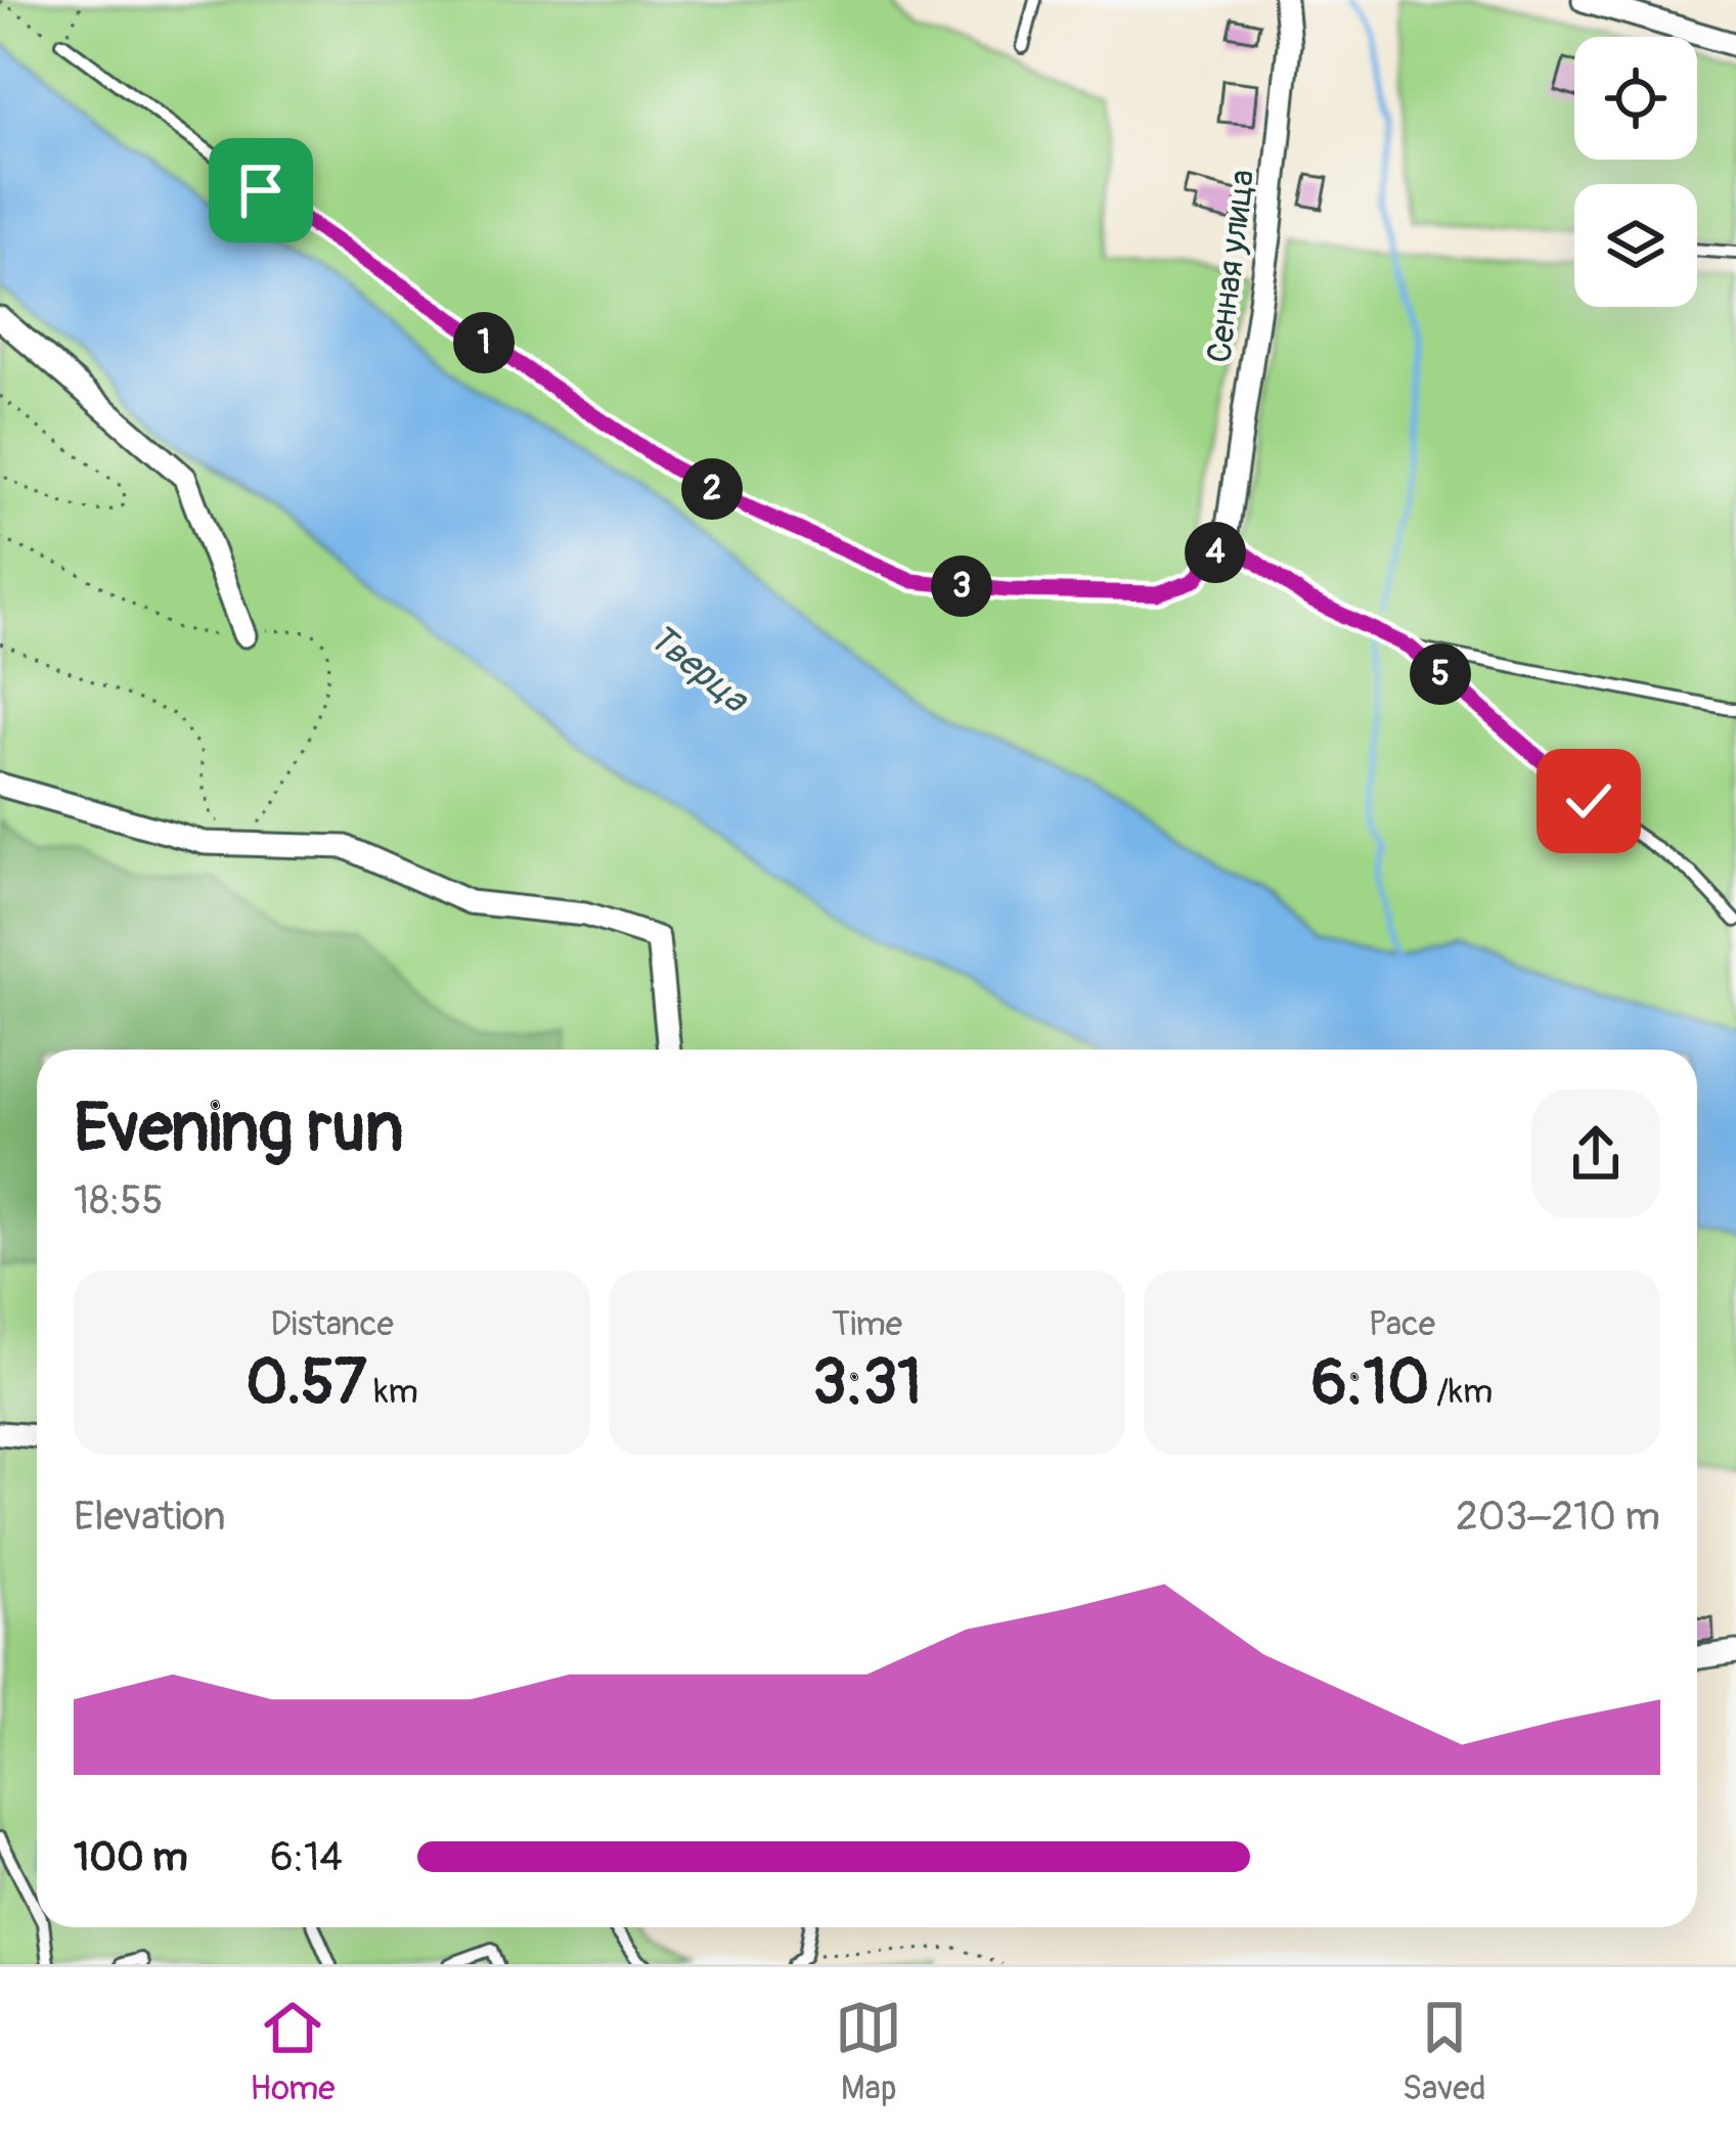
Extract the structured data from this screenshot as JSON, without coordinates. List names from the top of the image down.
{
  "streets": {
    "street": ["Сенная улица"]
  },
  "water": ["Тверца"],
  "page": {
    "pins": [
      "1",
      "2",
      "4",
      "3",
      "5"
    ],
    "heading": ["Evening run", "18:55"],
    "stats": [
      ["Distance", "0.57 km"],
      ["Time", "3:31"],
      ["Pace", "6:10 /km"]
    ],
    "chart": ["Elevation", "203–210 m"],
    "list": [
      {
        "name": "100 m",
        "note": "6:14"
      }
    ],
    "tabs": ["Home", "Map", "Saved"]
  }
}
